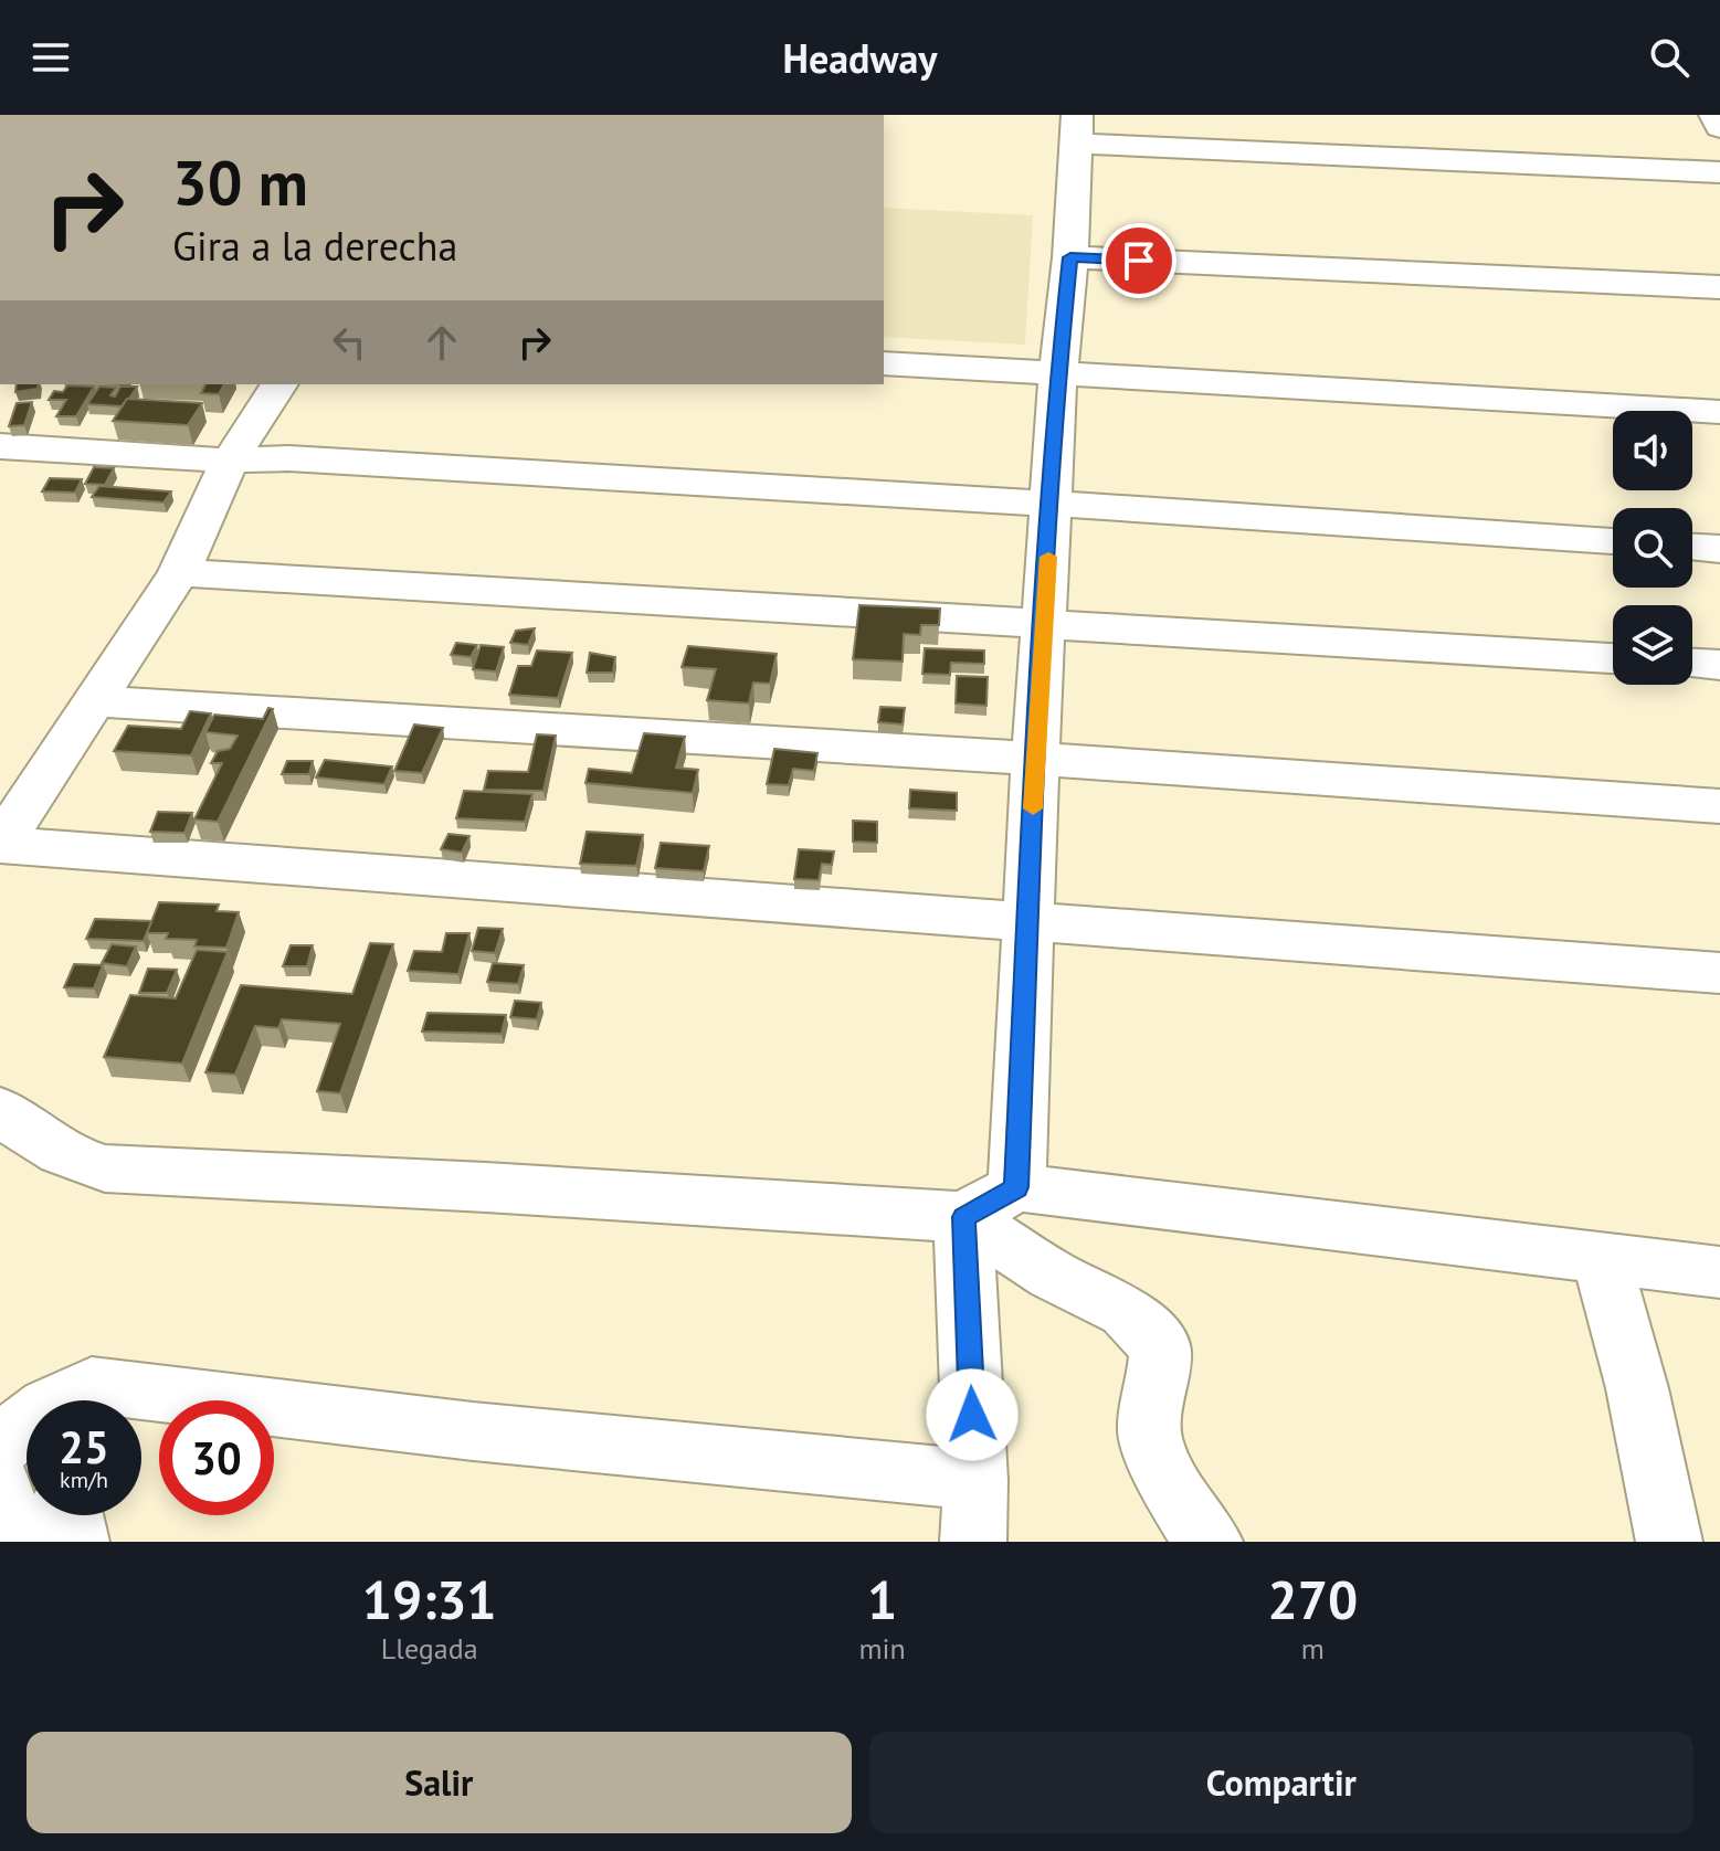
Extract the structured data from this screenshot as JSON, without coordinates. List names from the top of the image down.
{
  "page": {
    "header": "Headway",
    "turn": ["30 m", "Gira a la derecha"],
    "speed": "25 km/h",
    "limit": "30",
    "eta": [
      "19:31",
      "Llegada",
      "1",
      "min",
      "270",
      "m"
    ],
    "buttons": ["Salir", "Compartir"]
  }
}
